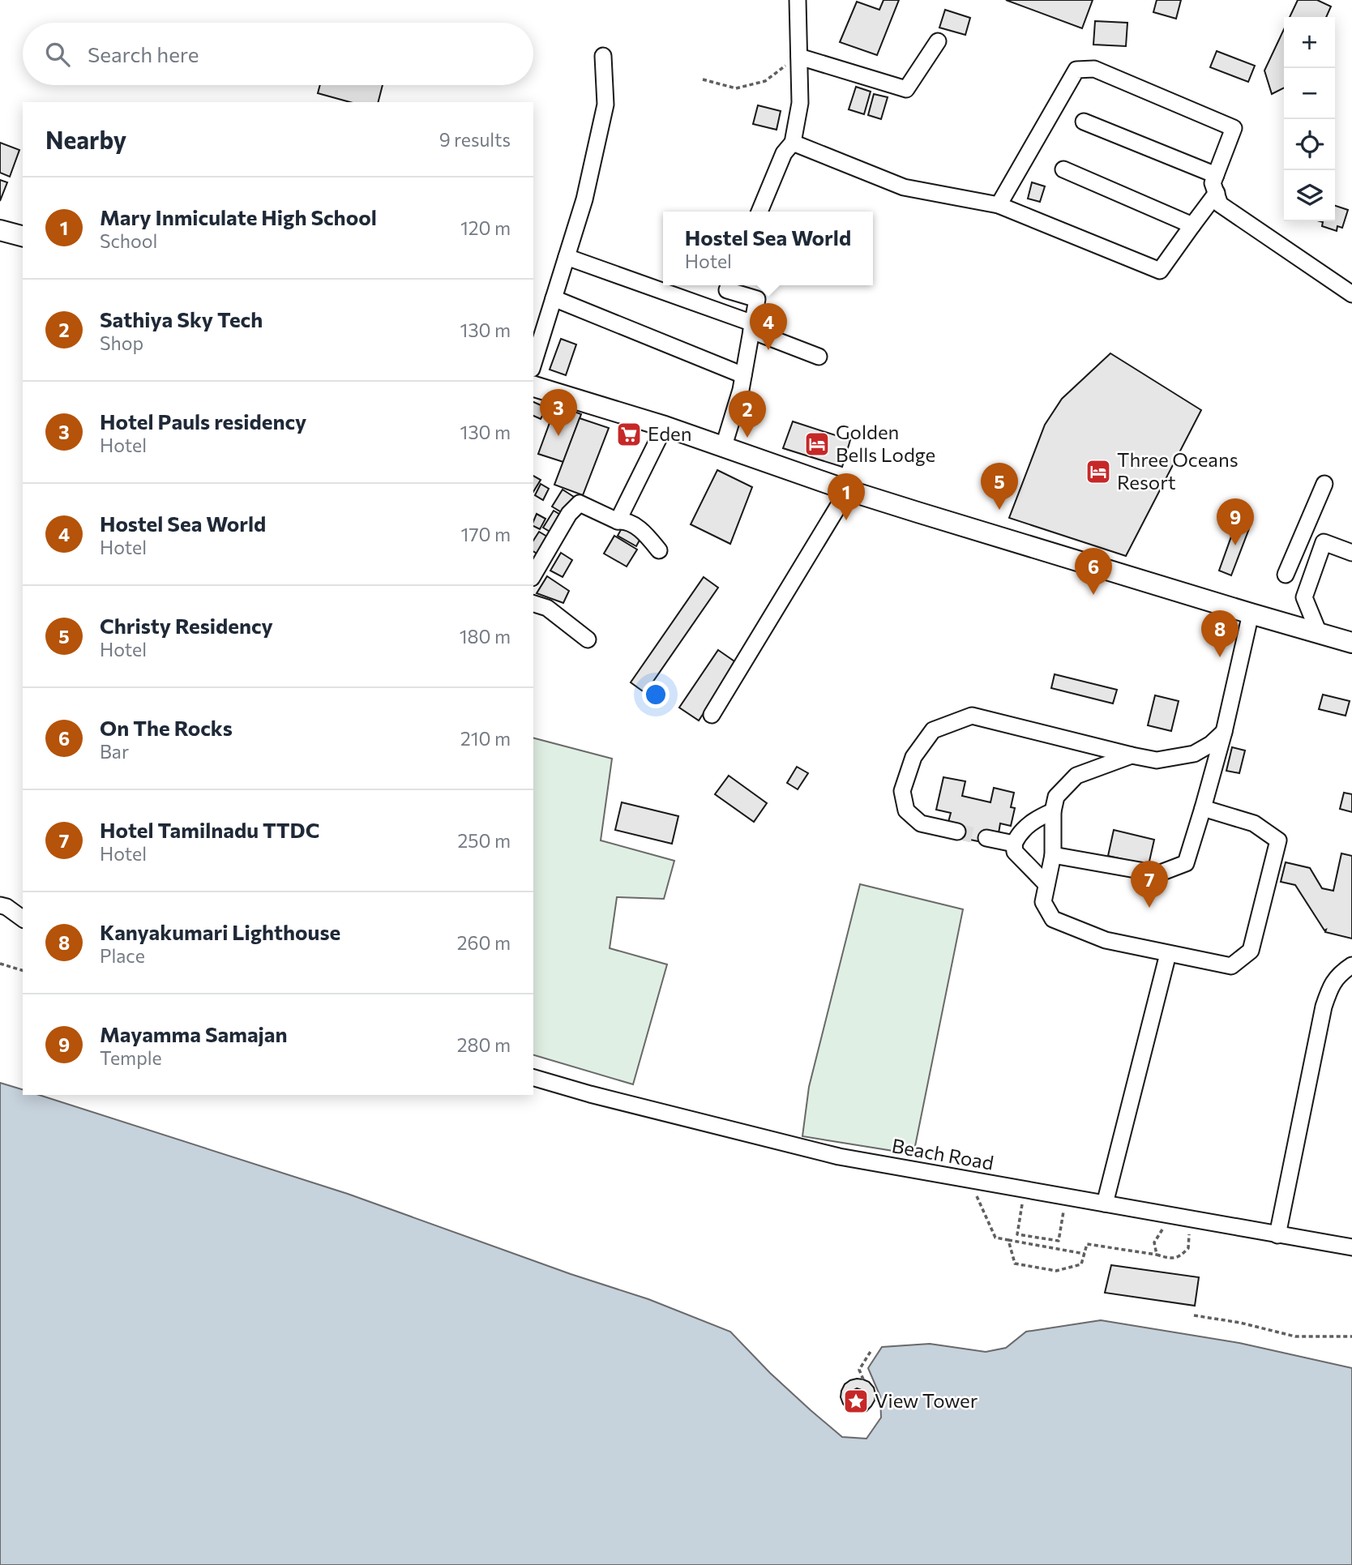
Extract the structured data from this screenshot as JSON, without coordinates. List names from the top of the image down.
{
  "streets": {
    "street": ["Beach Road"]
  },
  "places": {
    "supermarket": ["Eden"],
    "hotel": ["Golden Bells Lodge", "Three Oceans Resort"],
    "place": ["View Tower"]
  },
  "page": {
    "map_buttons": ["+", "−"],
    "search": "Search here",
    "heading": ["Nearby", "9 results"],
    "list": [
      {
        "mark": "1",
        "name": "Mary Inmiculate High School",
        "note": "School",
        "value": "120 m"
      },
      {
        "mark": "2",
        "name": "Sathiya Sky Tech",
        "note": "Shop",
        "value": "130 m"
      },
      {
        "mark": "3",
        "name": "Hotel Pauls residency",
        "note": "Hotel",
        "value": "130 m"
      },
      {
        "mark": "4",
        "name": "Hostel Sea World",
        "note": "Hotel",
        "value": "170 m"
      },
      {
        "mark": "5",
        "name": "Christy Residency",
        "note": "Hotel",
        "value": "180 m"
      },
      {
        "mark": "6",
        "name": "On The Rocks",
        "note": "Bar",
        "value": "210 m"
      },
      {
        "mark": "7",
        "name": "Hotel Tamilnadu TTDC",
        "note": "Hotel",
        "value": "250 m"
      },
      {
        "mark": "8",
        "name": "Kanyakumari Lighthouse",
        "note": "Place",
        "value": "260 m"
      },
      {
        "mark": "9",
        "name": "Mayamma Samajan",
        "note": "Temple",
        "value": "280 m"
      }
    ],
    "popup": ["Hostel Sea World", "Hotel"],
    "pins": [
      "4",
      "3",
      "2",
      "5",
      "1",
      "9",
      "6",
      "8",
      "7"
    ]
  }
}
